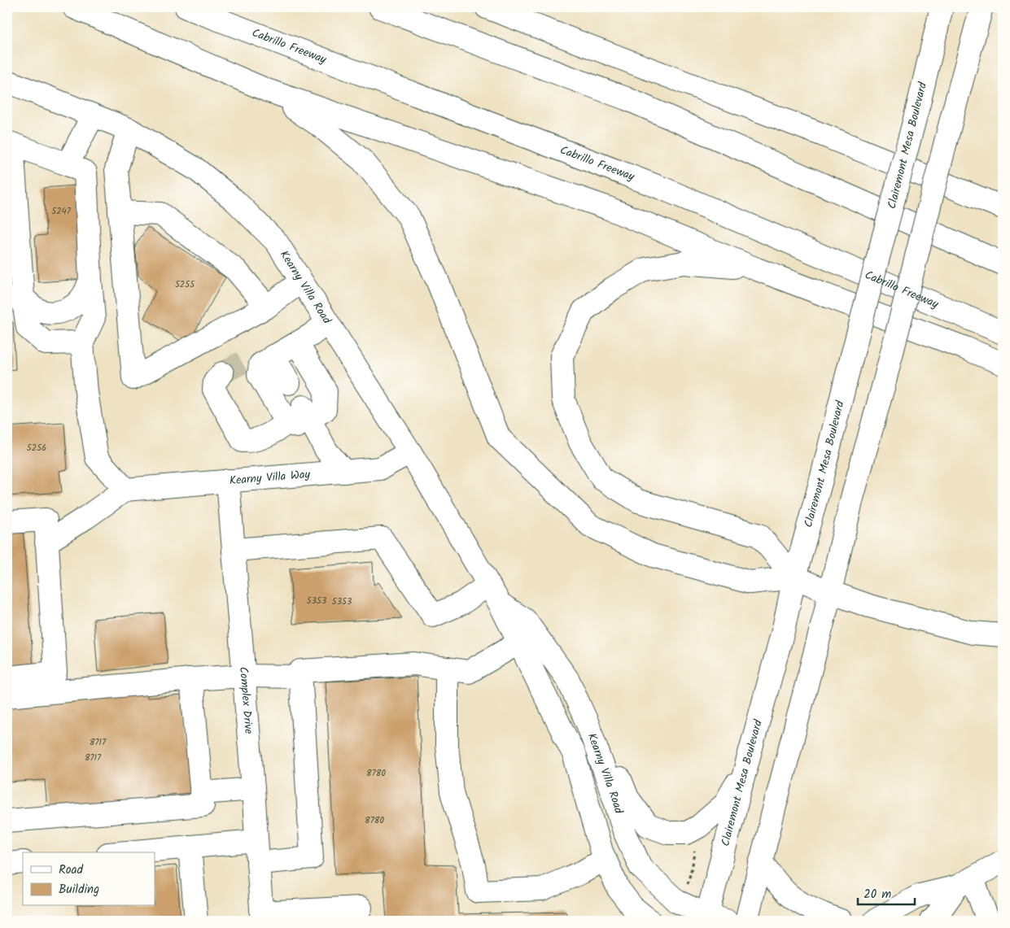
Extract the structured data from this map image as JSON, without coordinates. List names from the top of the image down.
{
  "streets": {
    "main road": [
      "Cabrillo Freeway",
      "Clairemont Mesa Boulevard",
      "Kearny Villa Road",
      "Kearny Villa Way",
      "Complex Drive"
    ]
  },
  "crossings": [
    ["Clairemont Mesa Boulevard", "Kearny Villa Road"],
    ["Kearny Villa Road", "Kearny Villa Way"],
    ["Kearny Villa Way", "Complex Drive"]
  ],
  "house_numbers": [
    "5247",
    "5255",
    "5256",
    "5353",
    "5353",
    "8717",
    "8717",
    "8780",
    "8780"
  ],
  "legend": ["Road", "Building"],
  "scale_bar": "20 m"
}
